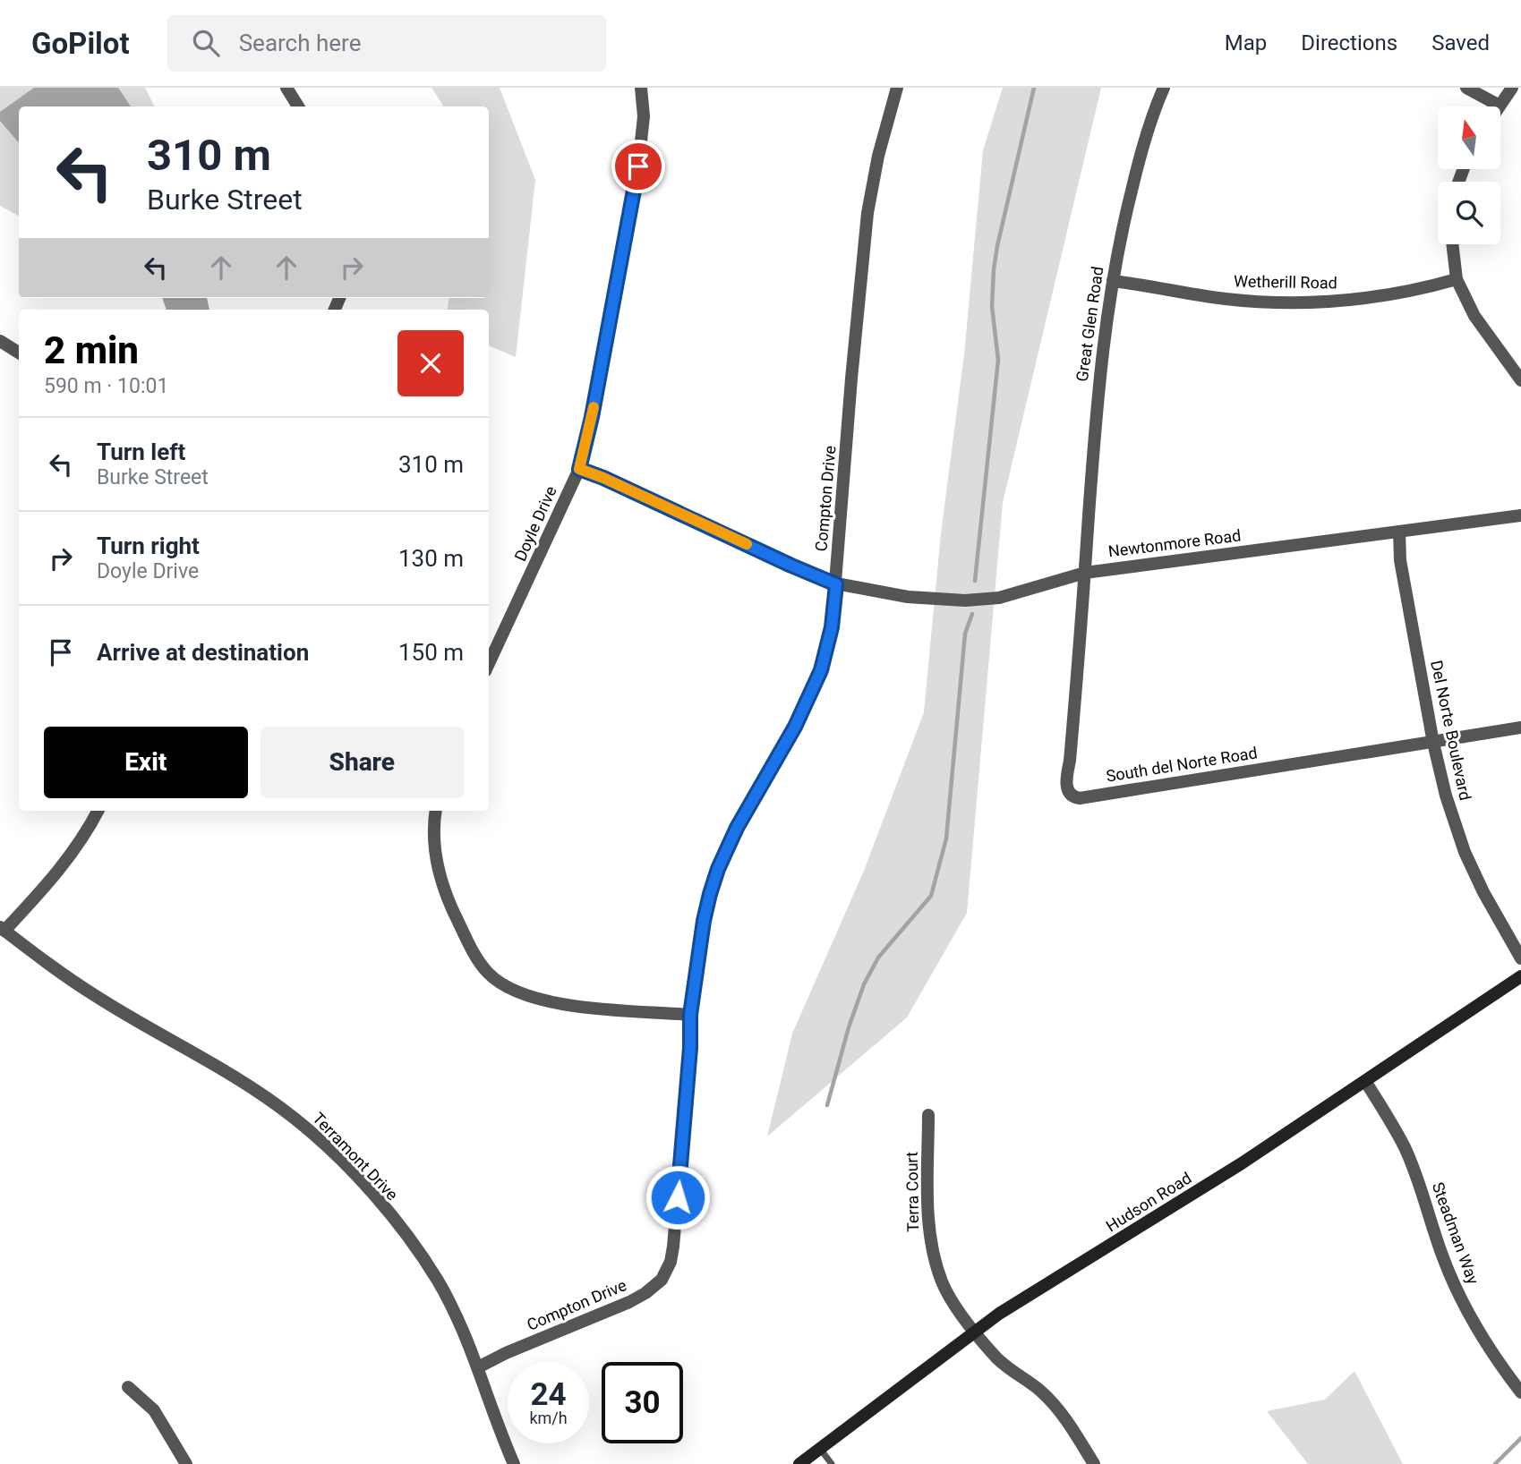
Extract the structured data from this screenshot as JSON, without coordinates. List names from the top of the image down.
{
  "streets": {
    "street": [
      "Wetherill Road",
      "Great Glen Road",
      "Compton Drive",
      "Doyle Drive",
      "Newtonmore Road",
      "Del Norte Boulevard",
      "South del Norte Road",
      "Terramont Drive",
      "Terra Court",
      "Hudson Road",
      "Steadman Way"
    ]
  },
  "crossings": [
    ["Wetherill Road", "Great Glen Road"],
    ["Great Glen Road", "Newtonmore Road"],
    ["Great Glen Road", "South del Norte Road"],
    ["Compton Drive", "Newtonmore Road"],
    ["Compton Drive", "Terramont Drive"],
    ["Doyle Drive", "Newtonmore Road"],
    ["Newtonmore Road", "Del Norte Boulevard"],
    ["Newtonmore Road", "South del Norte Road"],
    ["Del Norte Boulevard", "South del Norte Road"],
    ["Terra Court", "Hudson Road"],
    ["Hudson Road", "Steadman Way"]
  ],
  "north": "top",
  "page": {
    "header": "GoPilot",
    "search": "Search here",
    "nav": ["Map", "Directions", "Saved"],
    "turn": ["310 m", "Burke Street"],
    "heading": ["2 min", "590 m · 10:01"],
    "list": [
      {
        "name": "Turn left",
        "note": "Burke Street",
        "value": "310 m"
      },
      {
        "name": "Turn right",
        "note": "Doyle Drive",
        "value": "130 m"
      },
      {
        "name": "Arrive at destination",
        "value": "150 m"
      }
    ],
    "buttons": ["Exit", "Share"],
    "speed": "24 km/h",
    "limit": "30"
  }
}
